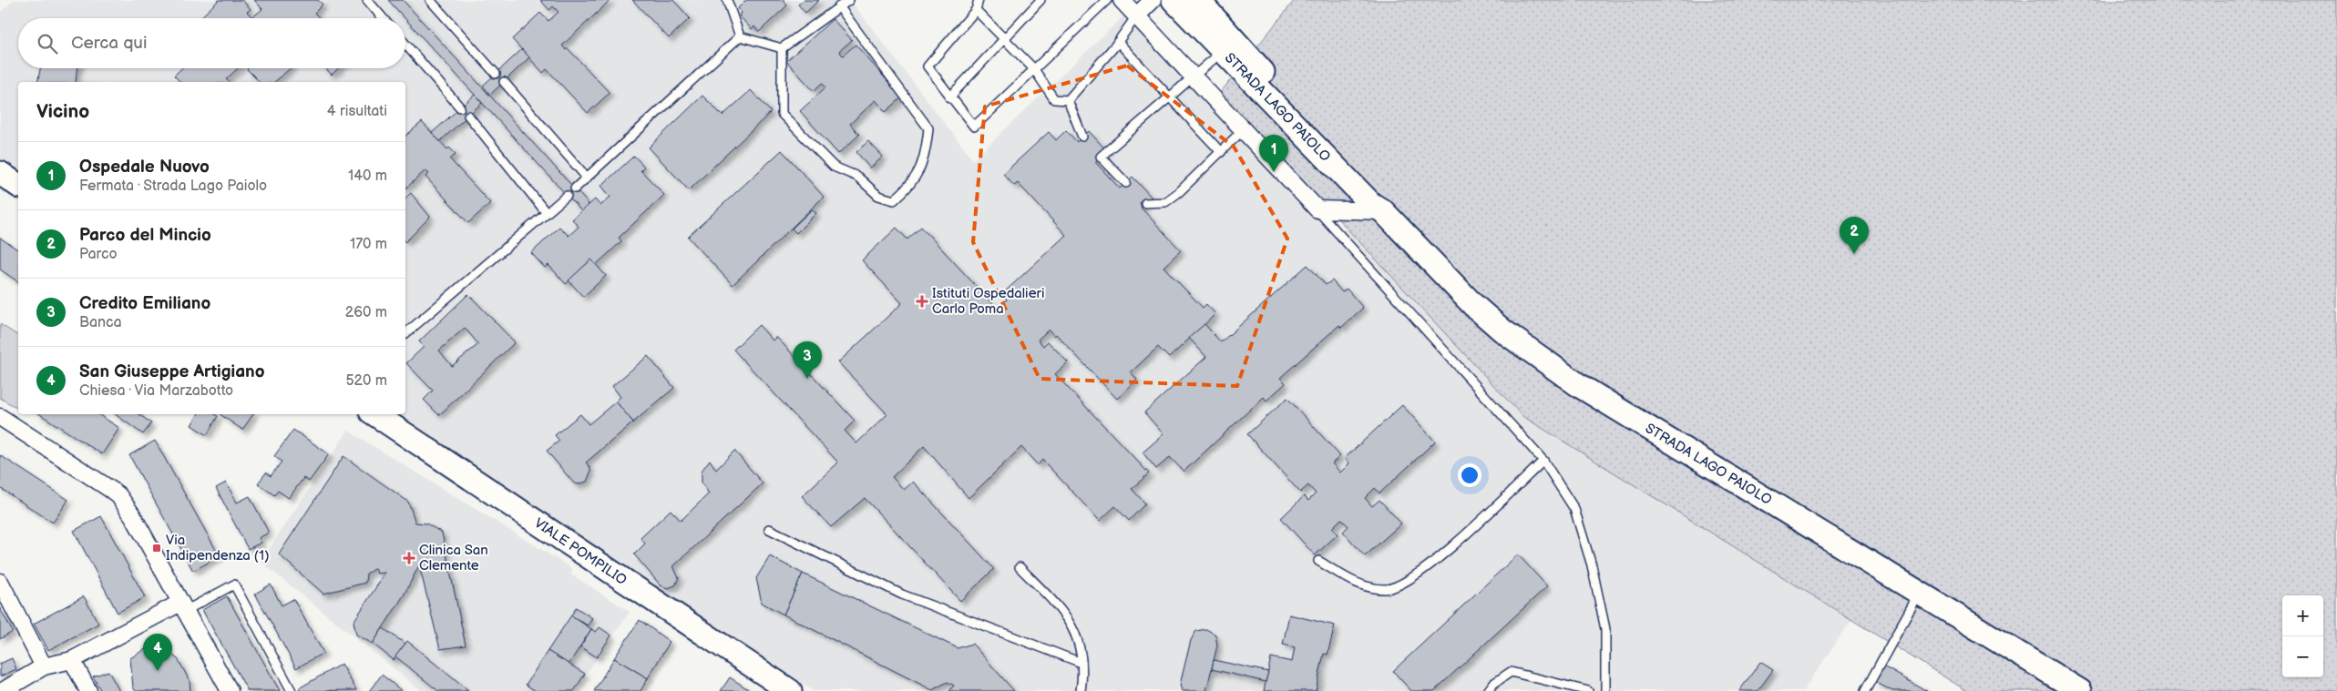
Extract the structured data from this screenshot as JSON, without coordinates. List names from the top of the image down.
{
  "streets": {
    "street": ["STRADA LAGO PAIOLO", "VIALE POMPILIO"]
  },
  "places": {
    "health": ["Istituti Ospedalieri Carlo Poma", "Clinica San Clemente"],
    "transit": ["Via Indipendenza (1)"]
  },
  "page": {
    "search": "Cerca qui",
    "heading": ["Vicino", "4 risultati"],
    "pins": [
      "1",
      "2",
      "3",
      "4"
    ],
    "list": [
      {
        "mark": "1",
        "name": "Ospedale Nuovo",
        "note": "Fermata · Strada Lago Paiolo",
        "value": "140 m"
      },
      {
        "mark": "2",
        "name": "Parco del Mincio",
        "note": "Parco",
        "value": "170 m"
      },
      {
        "mark": "3",
        "name": "Credito Emiliano",
        "note": "Banca",
        "value": "260 m"
      },
      {
        "mark": "4",
        "name": "San Giuseppe Artigiano",
        "note": "Chiesa · Via Marzabotto",
        "value": "520 m"
      }
    ],
    "map_buttons": ["+", "−"]
  }
}
